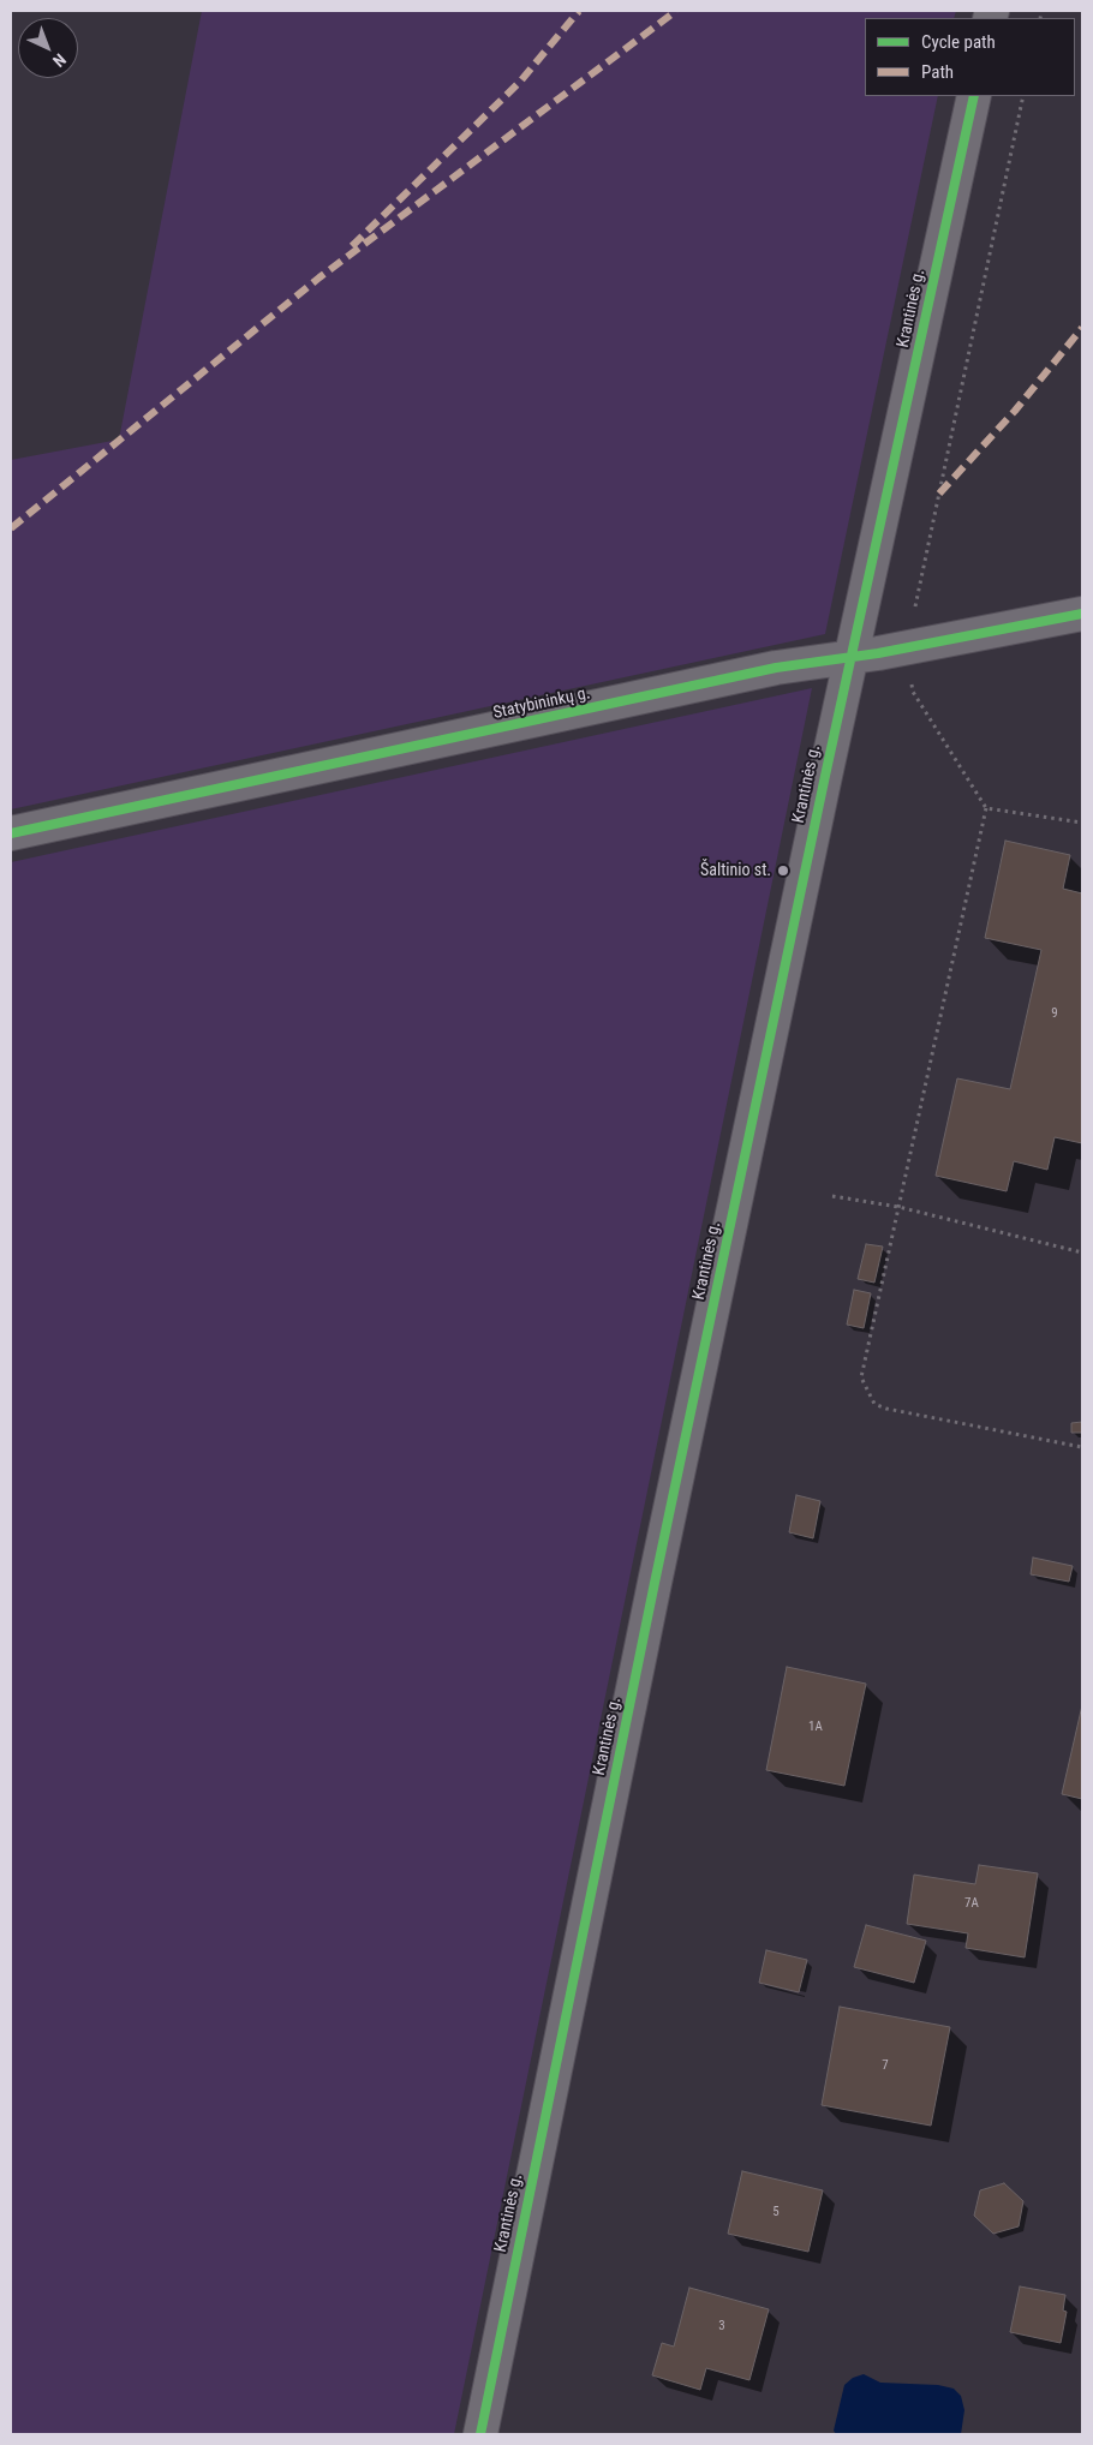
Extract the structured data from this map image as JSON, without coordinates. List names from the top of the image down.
{
  "streets": {
    "street": ["Krantinės g.", "Statybininkų g."]
  },
  "crossings": [
    ["Krantinės g.", "Statybininkų g."]
  ],
  "places": ["Šaltinio st."],
  "house_numbers": [
    "9",
    "1A",
    "7A",
    "7",
    "5",
    "3"
  ],
  "legend": ["Cycle path", "Path"],
  "north": "bottom right"
}
